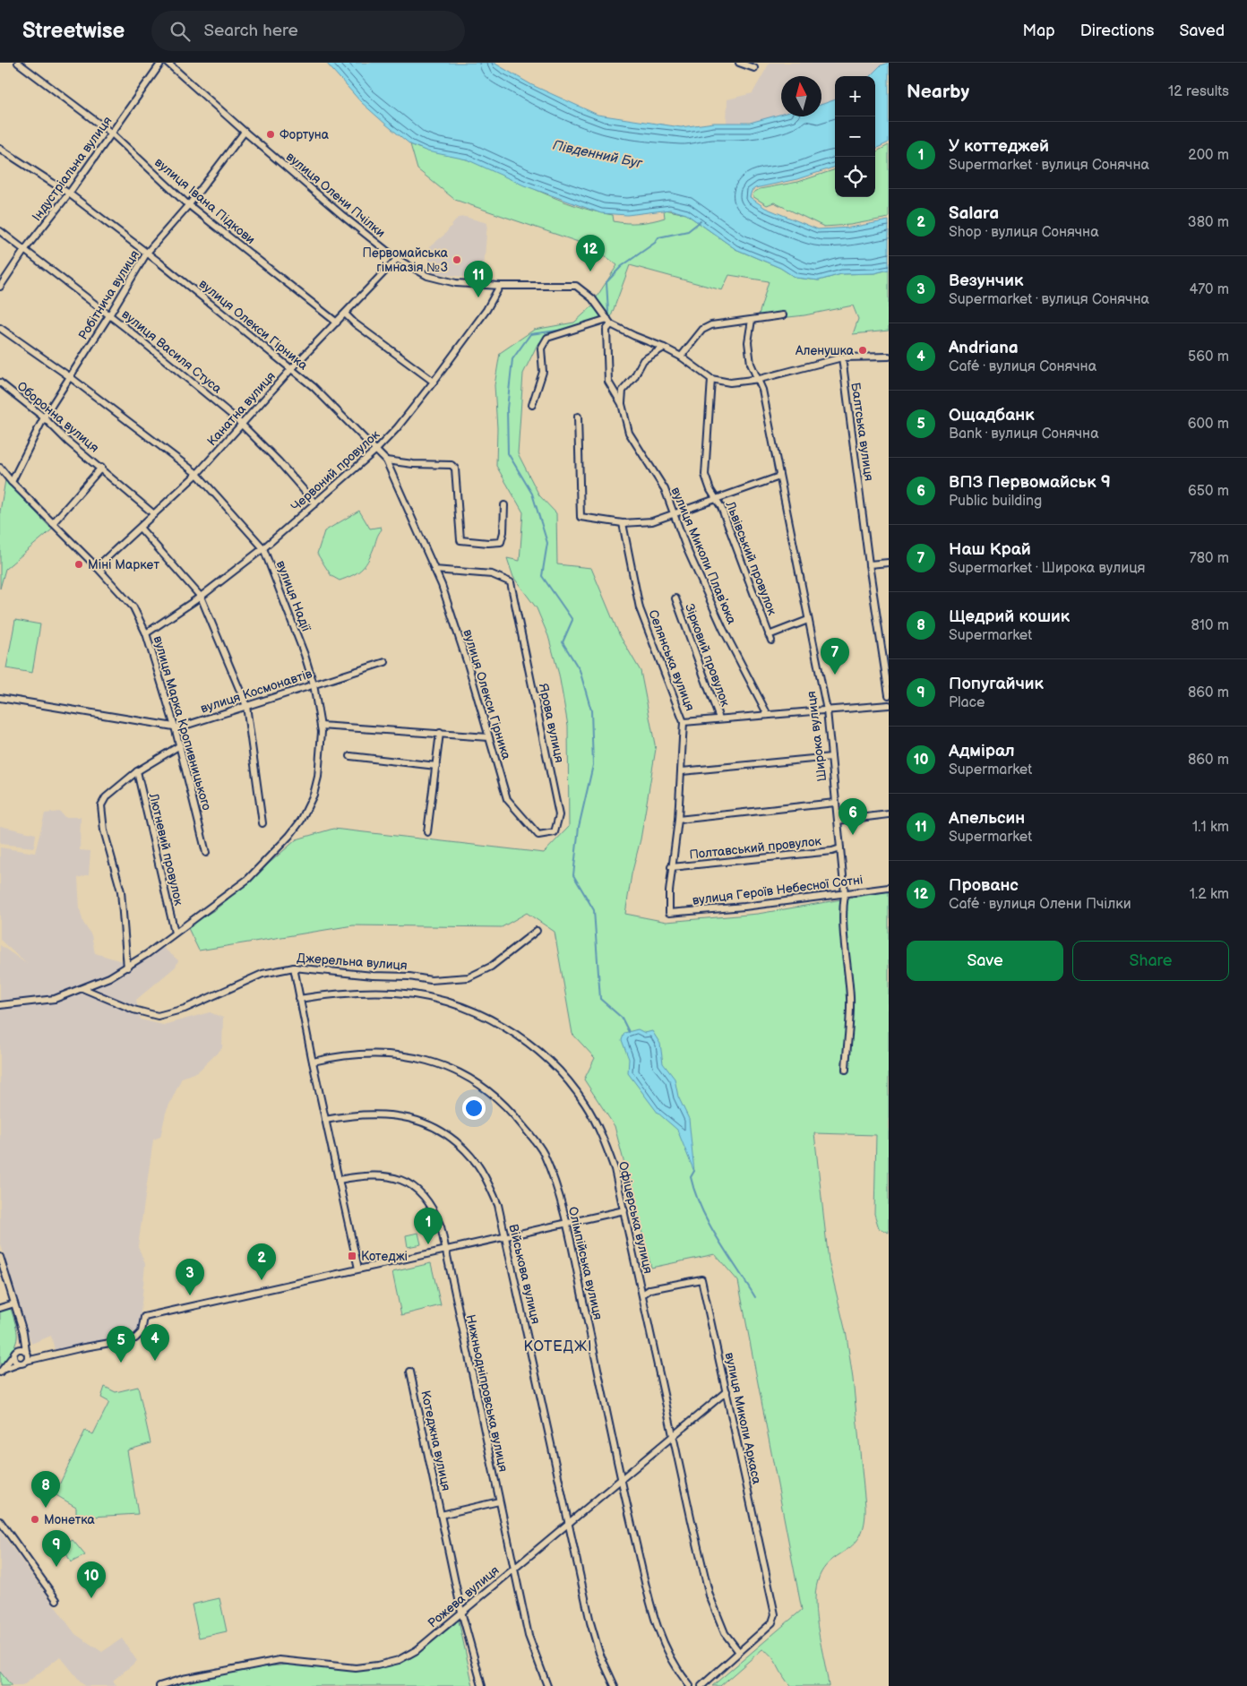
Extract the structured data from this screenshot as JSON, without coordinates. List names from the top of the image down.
{
  "streets": {
    "street": [
      "Індустріальна вулиця",
      "вулиця Олени Пчілки",
      "вулиця Івана Підкови",
      "Робітнича вулиця",
      "вулиця Олекси Гірника",
      "вулиця Василя Стуса",
      "Канатна вулиця",
      "Оборонна вулиця",
      "Балтська вулиця",
      "Червоний провулок",
      "вулиця Миколи Плавʼюка",
      "Львівський провулок",
      "вулиця Надії",
      "Зірковий провулок",
      "Селянська вулиця",
      "вулиця Космонавтів",
      "вулиця Марка Кропивницького",
      "Ярова вулиця",
      "Широка вулиця",
      "Полтавський провулок",
      "Лютневий провулок",
      "вулиця Героїв Небесної Сотні",
      "Джерельна вулиця",
      "Офіцерська вулиця",
      "Олімпійська вулиця",
      "Військова вулиця",
      "Нижньодніпровська вулиця",
      "вулиця Миколи Аркаса",
      "Котеджна вулиця",
      "Рожева вулиця"
    ]
  },
  "crossings": [
    ["Індустріальна вулиця", "вулиця Івана Підкови"],
    ["Індустріальна вулиця", "вулиця Олекси Гірника"],
    ["Індустріальна вулиця", "вулиця Василя Стуса"],
    ["вулиця Олени Пчілки", "Робітнича вулиця"],
    ["вулиця Олени Пчілки", "Канатна вулиця"],
    ["вулиця Олени Пчілки", "Балтська вулиця"],
    ["вулиця Олени Пчілки", "Червоний провулок"],
    ["вулиця Олени Пчілки", "вулиця Миколи Плавʼюка"],
    ["вулиця Олени Пчілки", "Львівський провулок"],
    ["вулиця Олени Пчілки", "Широка вулиця"],
    ["вулиця Івана Підкови", "Робітнича вулиця"],
    ["вулиця Івана Підкови", "Канатна вулиця"],
    ["Робітнича вулиця", "вулиця Олекси Гірника"],
    ["Робітнича вулиця", "вулиця Василя Стуса"],
    ["Робітнича вулиця", "Оборонна вулиця"],
    ["Робітнича вулиця", "вулиця Надії"],
    ["Робітнича вулиця", "вулиця Марка Кропивницького"],
    ["вулиця Олекси Гірника", "Канатна вулиця"],
    ["вулиця Олекси Гірника", "Червоний провулок"],
    ["вулиця Олекси Гірника", "Ярова вулиця"],
    ["вулиця Василя Стуса", "Канатна вулиця"],
    ["вулиця Василя Стуса", "Червоний провулок"],
    ["Канатна вулиця", "Оборонна вулиця"],
    ["Канатна вулиця", "вулиця Надії"],
    ["Канатна вулиця", "вулиця Марка Кропивницького"],
    ["Оборонна вулиця", "вулиця Марка Кропивницького"],
    ["Червоний провулок", "вулиця Надії"],
    ["Червоний провулок", "вулиця Марка Кропивницького"],
    ["Львівський провулок", "Широка вулиця"],
    ["вулиця Надії", "вулиця Космонавтів"],
    ["вулиця Надії", "Лютневий провулок"],
    ["вулиця Надії", "Джерельна вулиця"],
    ["Селянська вулиця", "Полтавський провулок"],
    ["Селянська вулиця", "вулиця Героїв Небесної Сотні"],
    ["вулиця Космонавтів", "вулиця Марка Кропивницького"],
    ["Широка вулиця", "Полтавський провулок"],
    ["Широка вулиця", "вулиця Героїв Небесної Сотні"],
    ["Офіцерська вулиця", "вулиця Миколи Аркаса"],
    ["Офіцерська вулиця", "Рожева вулиця"],
    ["Олімпійська вулиця", "Рожева вулиця"],
    ["Військова вулиця", "Рожева вулиця"],
    ["Нижньодніпровська вулиця", "Рожева вулиця"],
    ["вулиця Миколи Аркаса", "Рожева вулиця"],
    ["Котеджна вулиця", "Рожева вулиця"]
  ],
  "districts": ["КОТЕДЖІ"],
  "water": ["Південний Буг"],
  "places": {
    "other": [
      "Фортуна",
      "Первомайська гімназія №3",
      "Аленушка",
      "Міні Маркет",
      "Монетка"
    ],
    "transit": ["Котеджі"]
  },
  "north": "top",
  "page": {
    "header": "Streetwise",
    "search": "Search here",
    "nav": ["Map", "Directions", "Saved"],
    "heading": ["Nearby", "12 results"],
    "map_buttons": ["+", "−"],
    "list": [
      {
        "mark": "1",
        "name": "У коттеджей",
        "note": "Supermarket · вулиця Сонячна",
        "value": "200 m"
      },
      {
        "mark": "2",
        "name": "Salara",
        "note": "Shop · вулиця Сонячна",
        "value": "380 m"
      },
      {
        "mark": "3",
        "name": "Везунчик",
        "note": "Supermarket · вулиця Сонячна",
        "value": "470 m"
      },
      {
        "mark": "4",
        "name": "Andriana",
        "note": "Café · вулиця Сонячна",
        "value": "560 m"
      },
      {
        "mark": "5",
        "name": "Ощадбанк",
        "note": "Bank · вулиця Сонячна",
        "value": "600 m"
      },
      {
        "mark": "6",
        "name": "ВПЗ Первомайськ 9",
        "note": "Public building",
        "value": "650 m"
      },
      {
        "mark": "7",
        "name": "Наш Край",
        "note": "Supermarket · Широка вулиця",
        "value": "780 m"
      },
      {
        "mark": "8",
        "name": "Щедрий кошик",
        "note": "Supermarket",
        "value": "810 m"
      },
      {
        "mark": "9",
        "name": "Попугайчик",
        "note": "Place",
        "value": "860 m"
      },
      {
        "mark": "10",
        "name": "Адмірал",
        "note": "Supermarket",
        "value": "860 m"
      },
      {
        "mark": "11",
        "name": "Апельсин",
        "note": "Supermarket",
        "value": "1.1 km"
      },
      {
        "mark": "12",
        "name": "Прованс",
        "note": "Café · вулиця Олени Пчілки",
        "value": "1.2 km"
      }
    ],
    "pins": [
      "12",
      "11",
      "7",
      "6",
      "1",
      "2",
      "3",
      "4",
      "5",
      "8",
      "9",
      "10"
    ],
    "buttons": ["Save", "Share"]
  }
}
